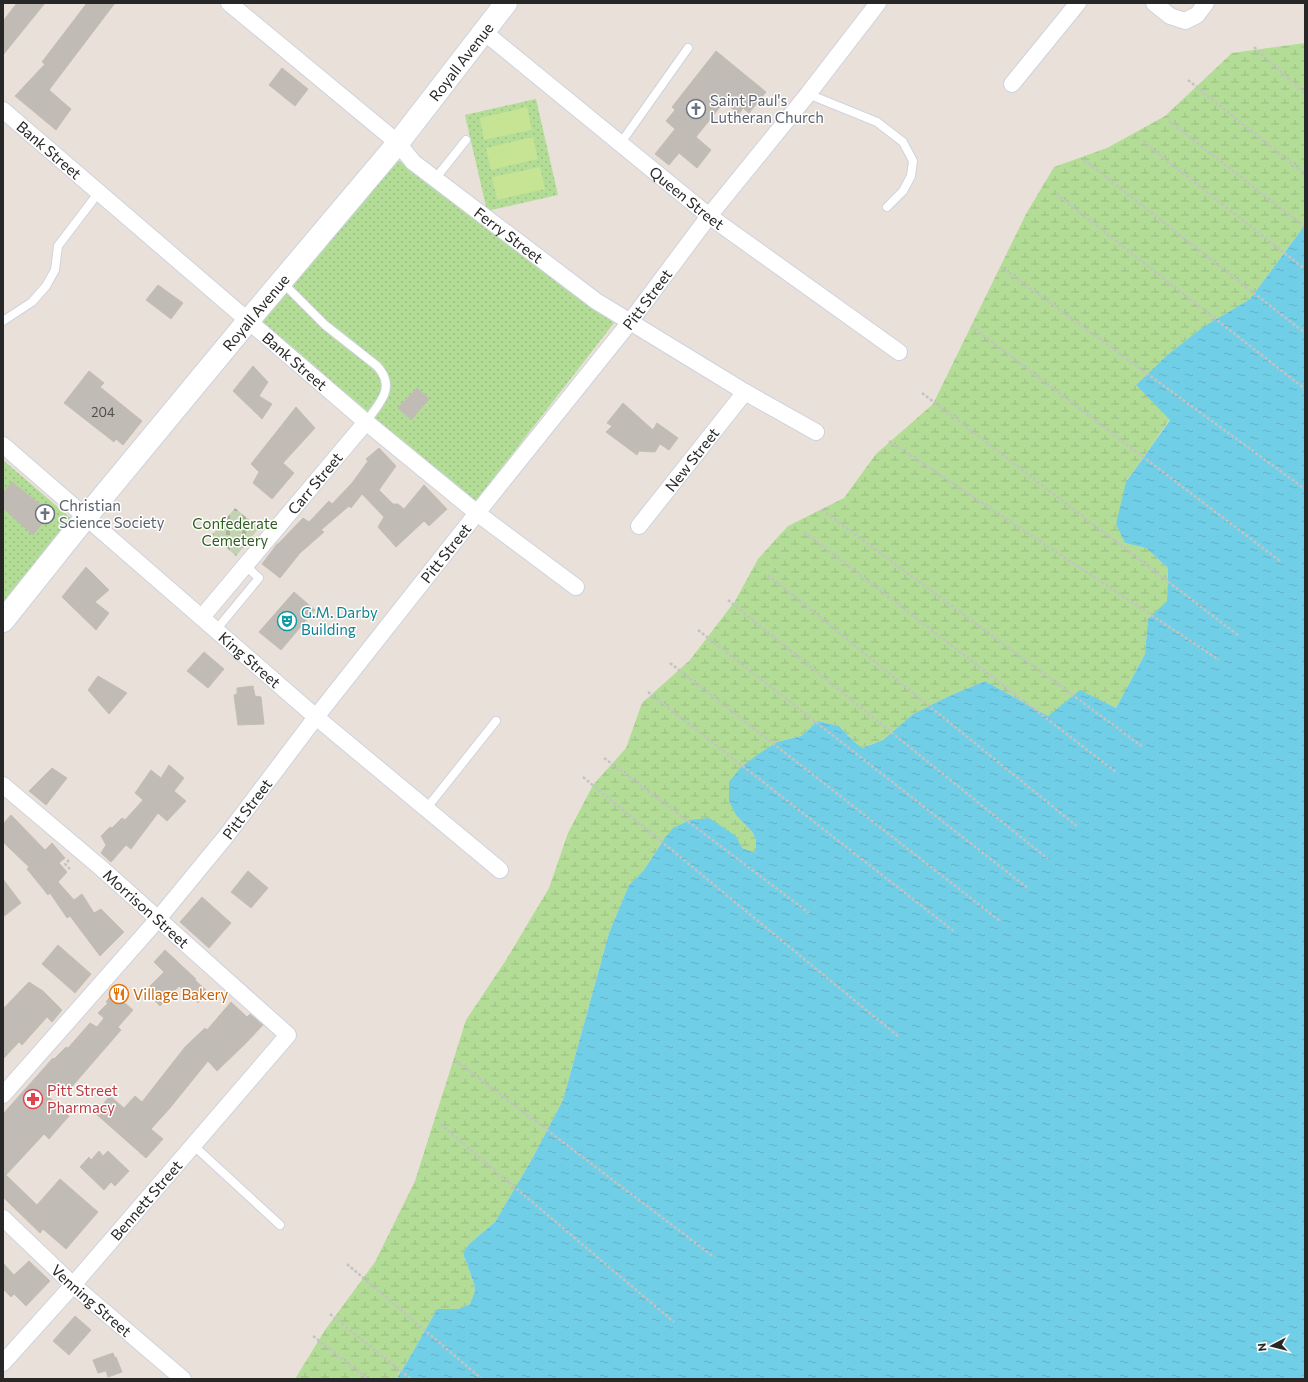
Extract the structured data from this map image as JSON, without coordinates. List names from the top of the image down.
{
  "streets": {
    "street": [
      "Royall Avenue",
      "Bank Street",
      "Queen Street",
      "Ferry Street",
      "Pitt Street",
      "New Street",
      "Carr Street",
      "King Street",
      "Morrison Street",
      "Bennett Street",
      "Venning Street"
    ]
  },
  "crossings": [
    ["Royall Avenue", "Bank Street"],
    ["Royall Avenue", "Queen Street"],
    ["Royall Avenue", "Ferry Street"],
    ["Royall Avenue", "King Street"],
    ["Bank Street", "Pitt Street"],
    ["Bank Street", "Carr Street"],
    ["Queen Street", "Pitt Street"],
    ["Ferry Street", "Pitt Street"],
    ["Ferry Street", "New Street"],
    ["Pitt Street", "King Street"],
    ["Pitt Street", "Morrison Street"],
    ["Carr Street", "King Street"],
    ["Morrison Street", "Bennett Street"],
    ["Bennett Street", "Venning Street"]
  ],
  "parks": ["Confederate Cemetery"],
  "places": {
    "church": ["Saint Paul's Lutheran Church", "Christian Science Society"],
    "theatre": ["G.M. Darby Building"],
    "restaurant": ["Village Bakery"],
    "pharmacy": ["Pitt Street Pharmacy"]
  },
  "house_numbers": ["204"],
  "north": "left"
}
